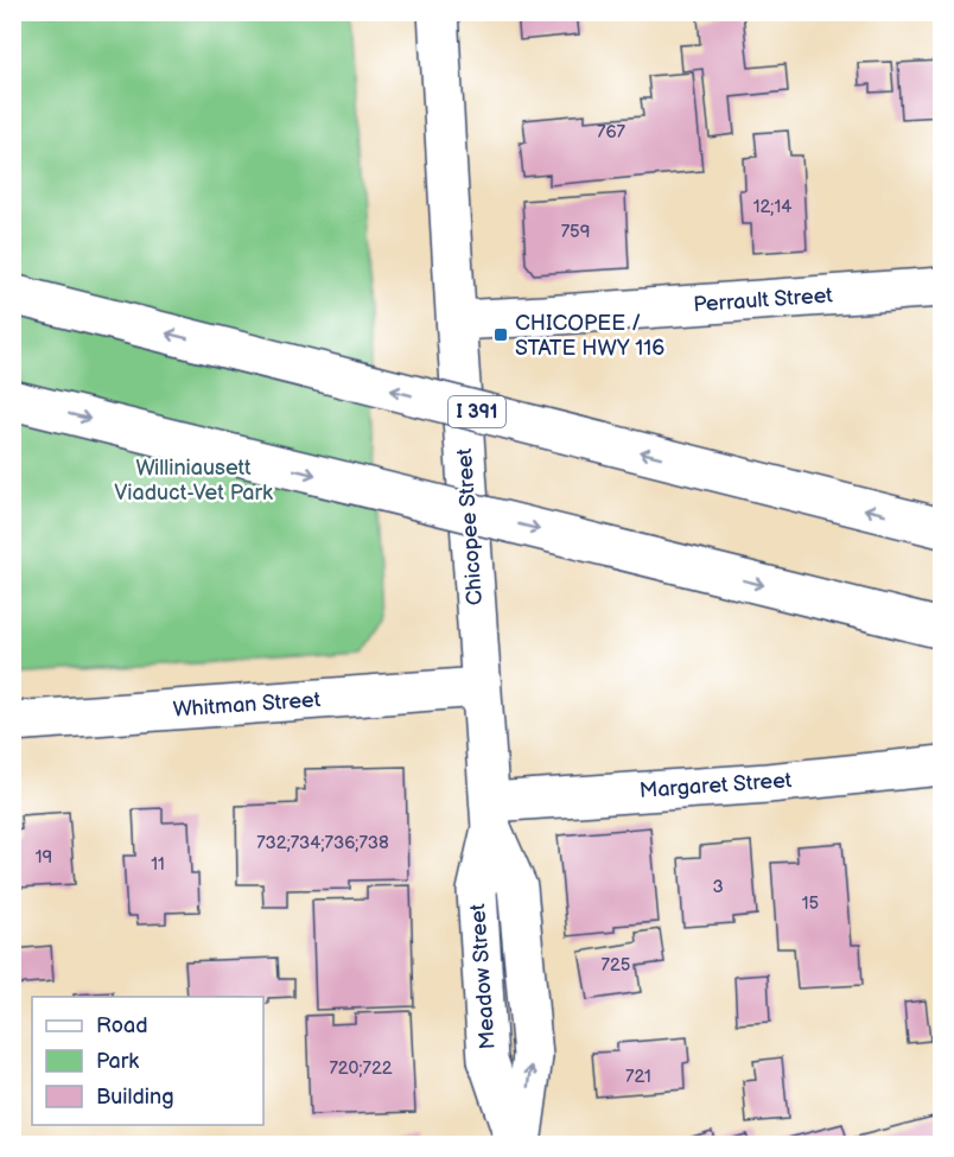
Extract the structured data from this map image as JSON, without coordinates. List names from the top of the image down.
{
  "streets": {
    "main road": [
      "Perrault Street",
      "I 391",
      "Chicopee Street",
      "Whitman Street",
      "Margaret Street",
      "Meadow Street"
    ]
  },
  "crossings": [
    ["Perrault Street", "Chicopee Street"],
    ["Chicopee Street", "Whitman Street"],
    ["Chicopee Street", "Margaret Street"],
    ["Chicopee Street", "Meadow Street"],
    ["Margaret Street", "Meadow Street"]
  ],
  "parks": ["Williniausett Viaduct-Vet Park"],
  "places": {
    "transit": ["CHICOPEE / STATE HWY 116"]
  },
  "house_numbers": [
    "767",
    "12;14",
    "759",
    "732;734;736;738",
    "19",
    "11",
    "3",
    "15",
    "725",
    "720;722",
    "721"
  ],
  "legend": ["Road", "Park", "Building"]
}
